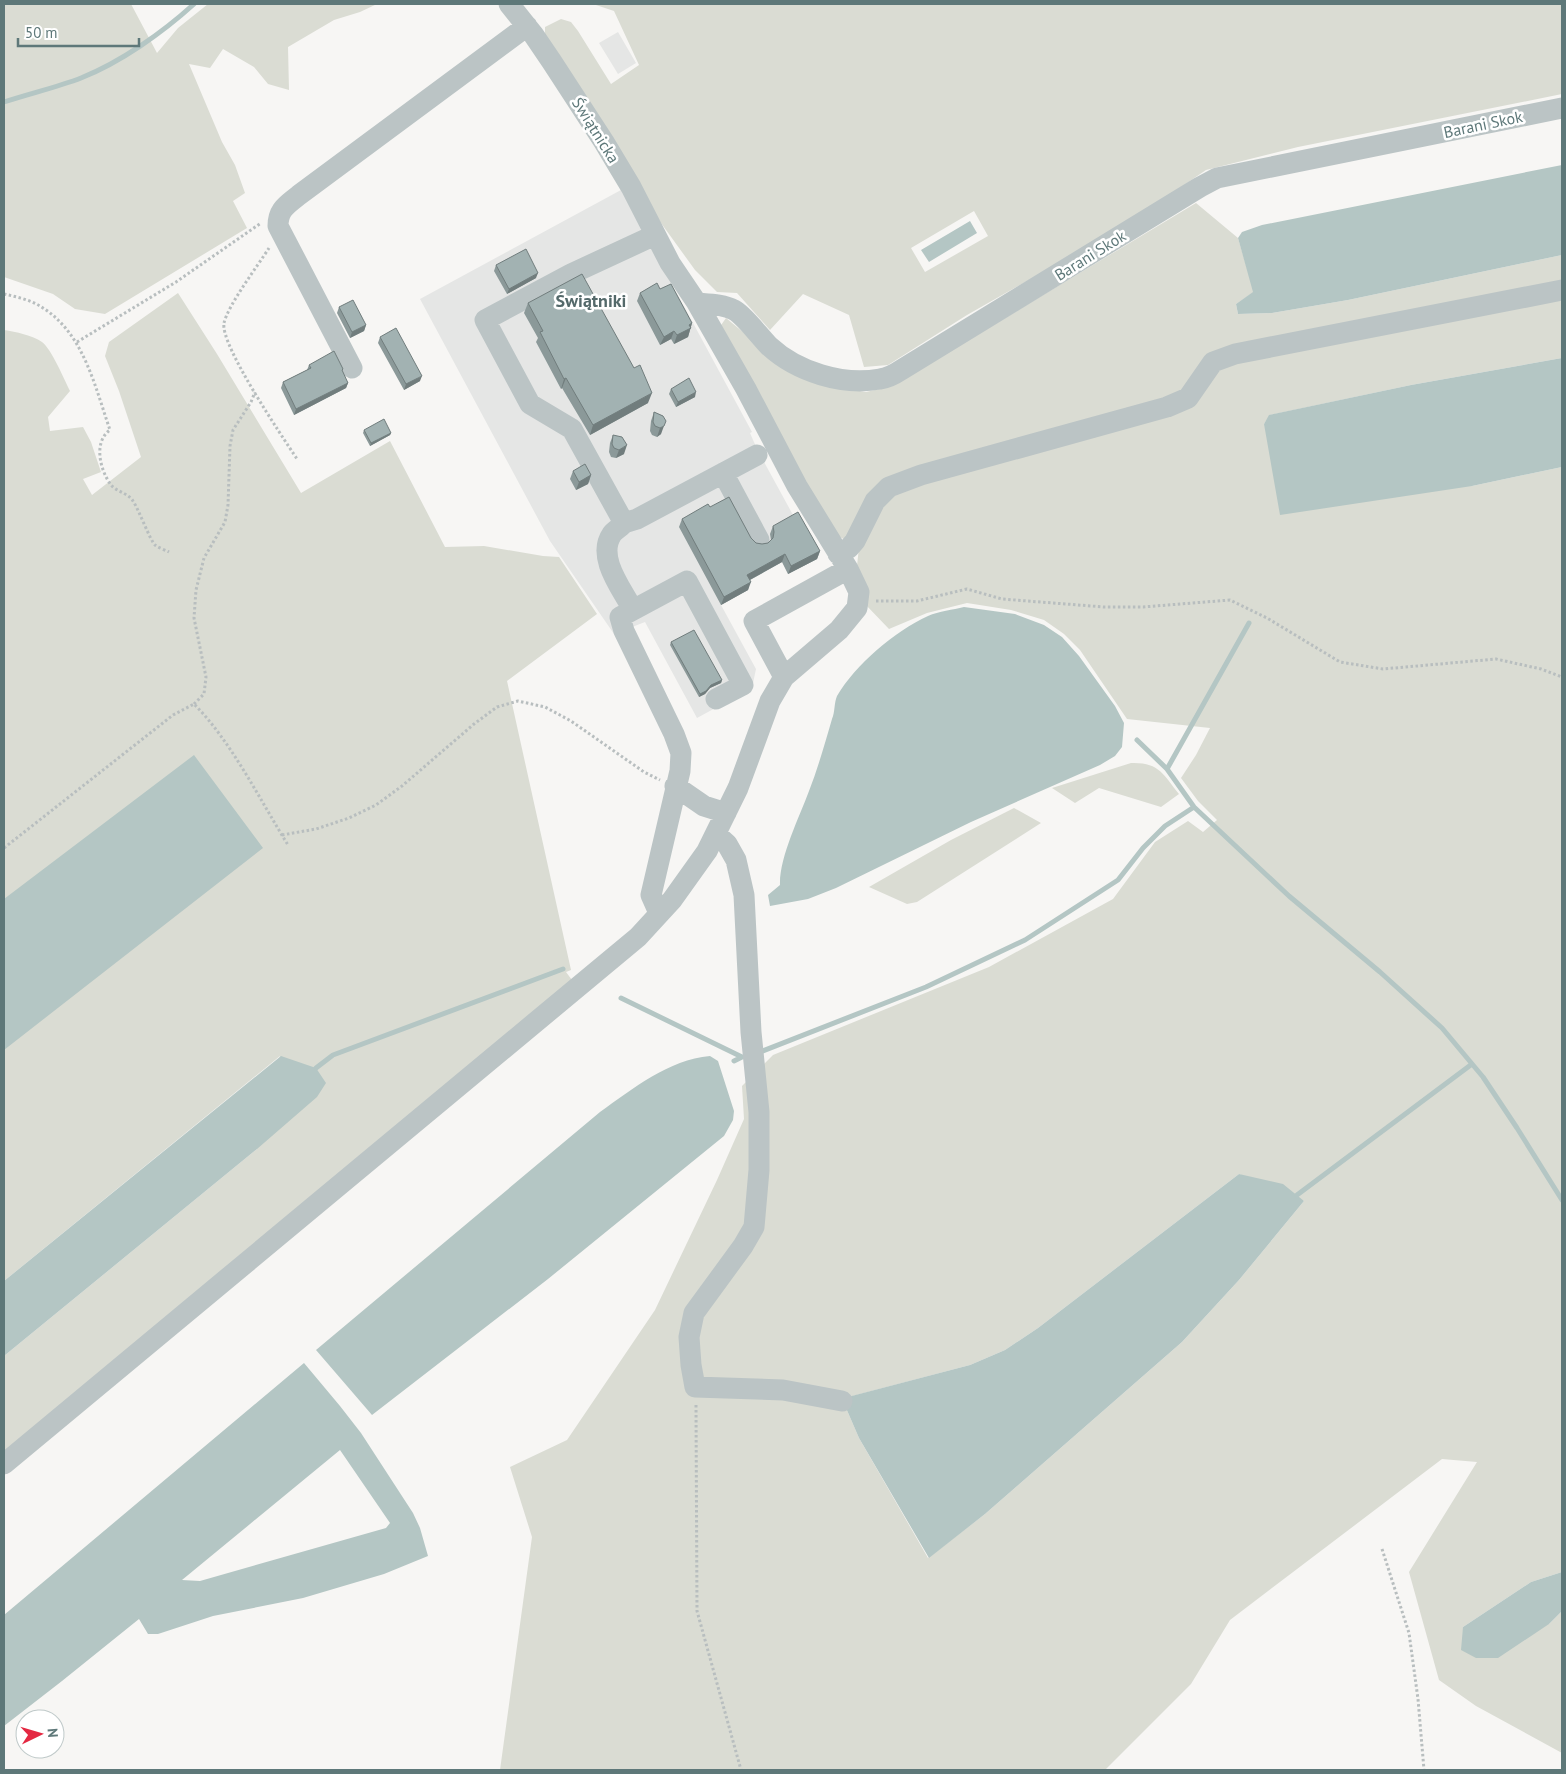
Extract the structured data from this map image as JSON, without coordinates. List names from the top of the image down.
{
  "streets": {
    "street": ["Barani Skok", "Świątnicka"]
  },
  "crossings": [
    ["Barani Skok", "Świątnicka"]
  ],
  "districts": ["Świątniki"],
  "scale_bar": "50 m",
  "north": "right"
}
